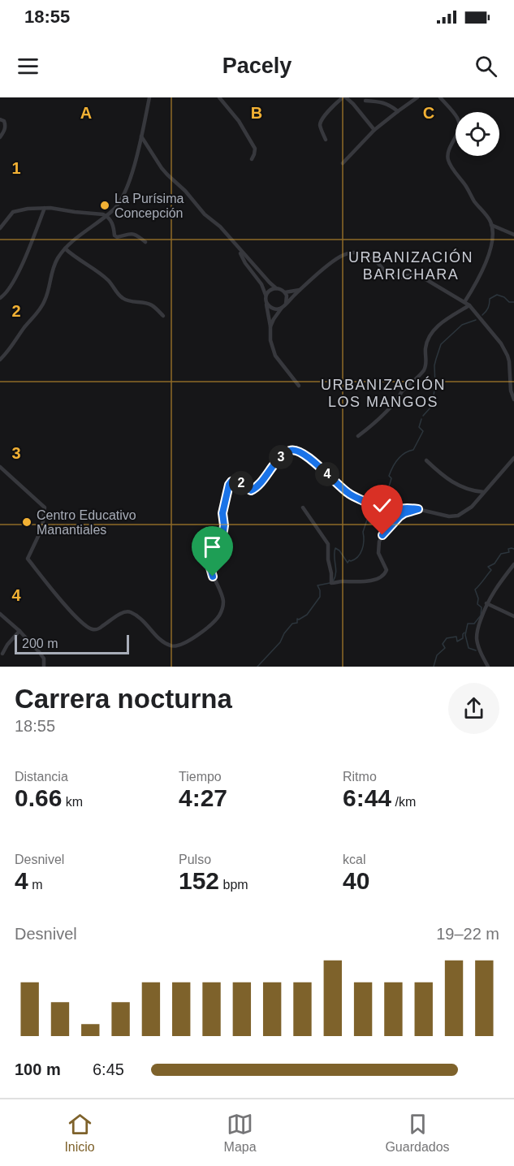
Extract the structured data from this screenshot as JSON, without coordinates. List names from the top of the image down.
{
  "districts": ["URBANIZACIÓN BARICHARA", "URBANIZACIÓN LOS MANGOS"],
  "places": ["La Purísima Concepción", "Centro Educativo Manantiales"],
  "scale_bar": "200 m",
  "page": {
    "status": "18:55",
    "header": "Pacely",
    "pins": ["3", "4", "2"],
    "scale": "200 m",
    "heading": ["Carrera nocturna", "18:55"],
    "stats": [
      ["Distancia", "0.66 km"],
      ["Tiempo", "4:27"],
      ["Ritmo", "6:44 /km"],
      ["Desnivel", "4 m"],
      ["Pulso", "152 bpm"],
      ["kcal", "40"]
    ],
    "chart": ["Desnivel", "19–22 m"],
    "list": [
      {
        "name": "100 m",
        "note": "6:45"
      }
    ],
    "tabs": ["Inicio", "Mapa", "Guardados"]
  },
  "grid": {
    "columns": ["A", "B", "C"],
    "rows": [
      "1",
      "2",
      "3",
      "4"
    ]
  }
}
